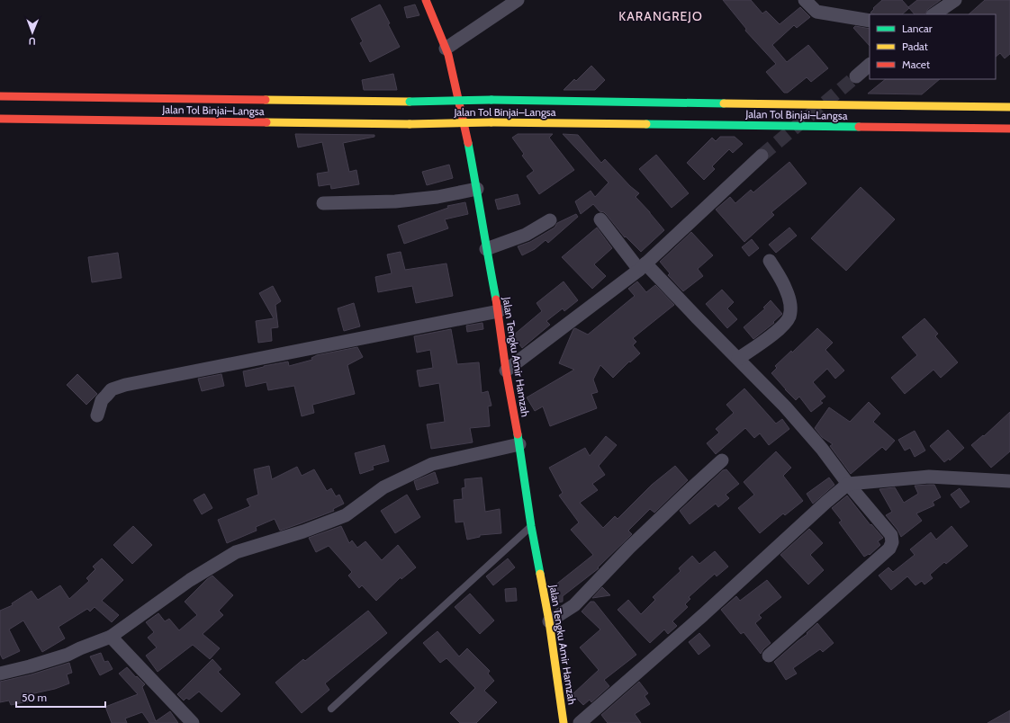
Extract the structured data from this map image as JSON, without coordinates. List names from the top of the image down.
{
  "streets": {
    "highway": ["Jalan Tol Binjai–Langsa", "Jalan Tengku Amir Hamzah"]
  },
  "districts": ["KARANGREJO"],
  "legend": ["Lancar", "Padat", "Macet"],
  "scale_bar": "50 m",
  "north": "bottom"
}
